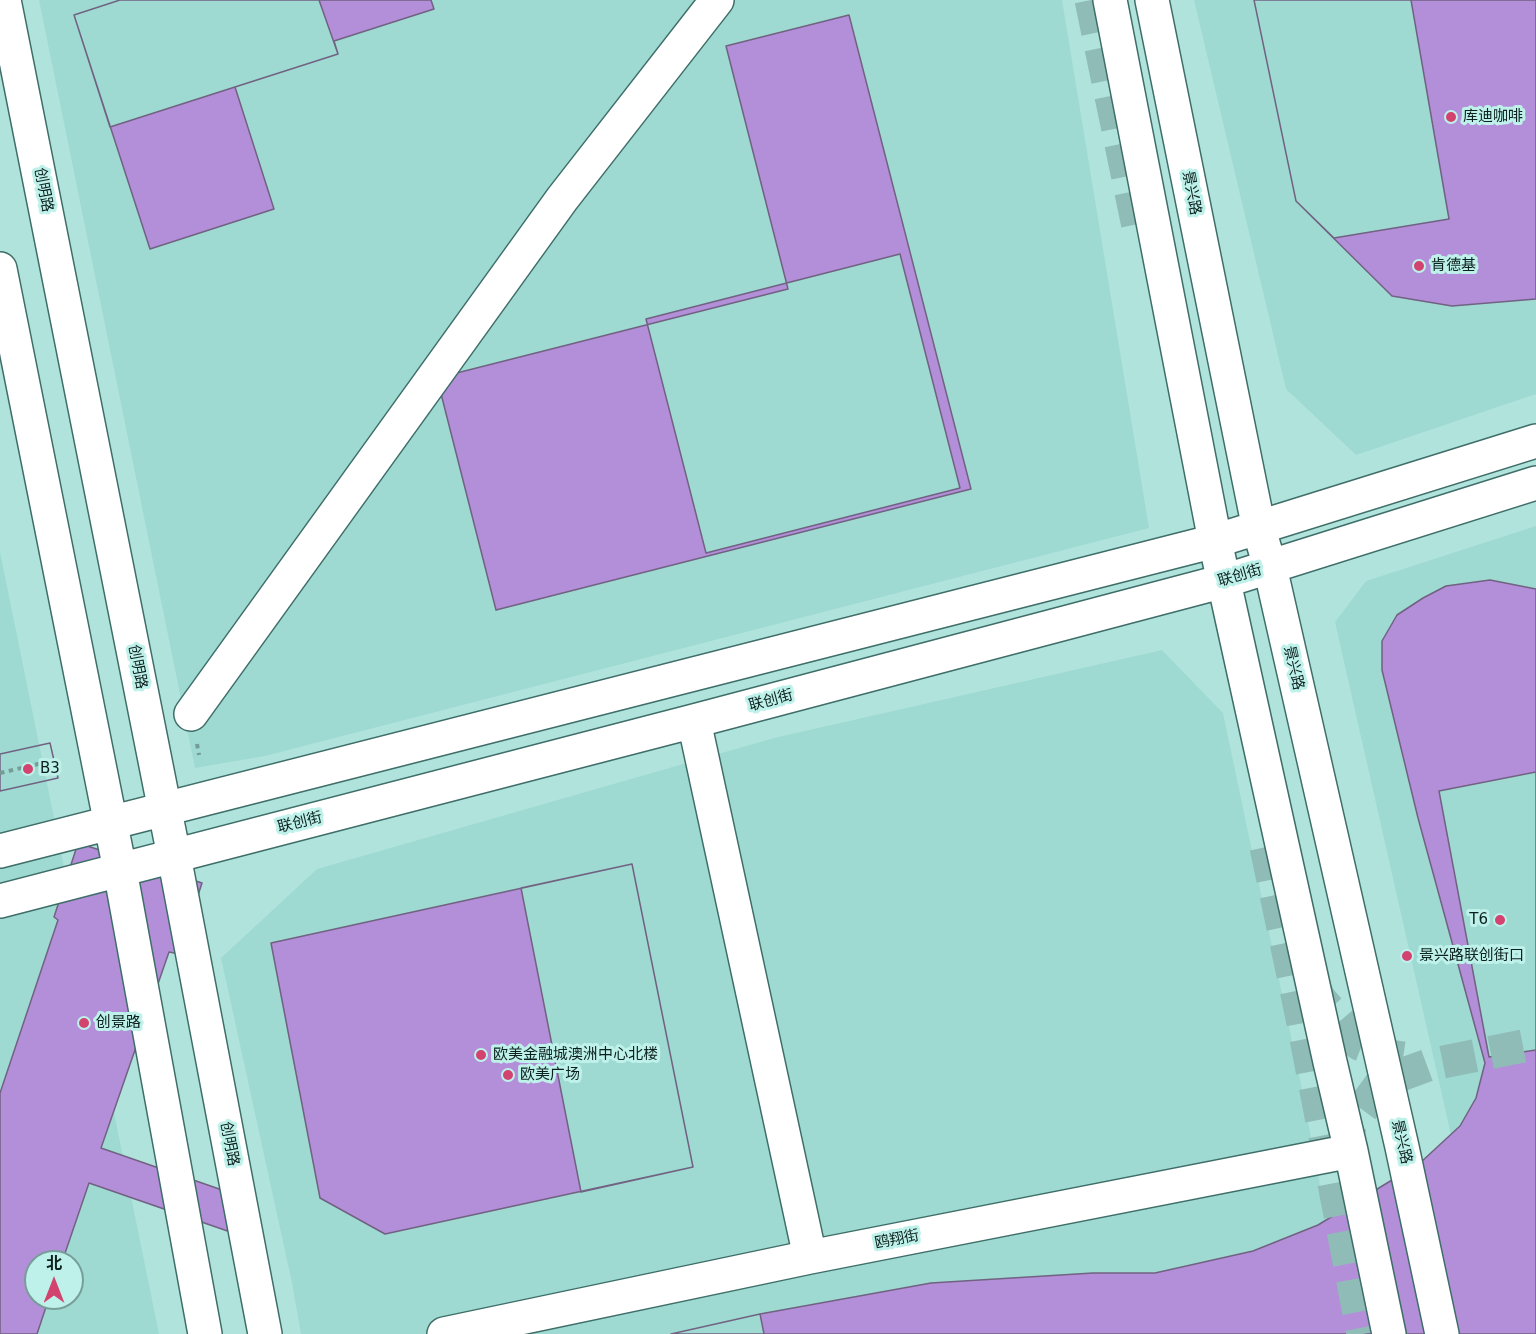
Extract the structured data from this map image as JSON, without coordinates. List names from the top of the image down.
{
  "streets": {
    "street": [
      "创明路",
      "景兴路",
      "联创街",
      "鸥翔街"
    ]
  },
  "crossings": [
    ["创明路", "联创街"],
    ["景兴路", "联创街"]
  ],
  "places": [
    "库迪咖啡",
    "肯德基",
    "B3",
    "T6",
    "景兴路联创街口",
    "创景路",
    "欧美金融城澳洲中心北楼",
    "欧美广场"
  ],
  "north": "top"
}
